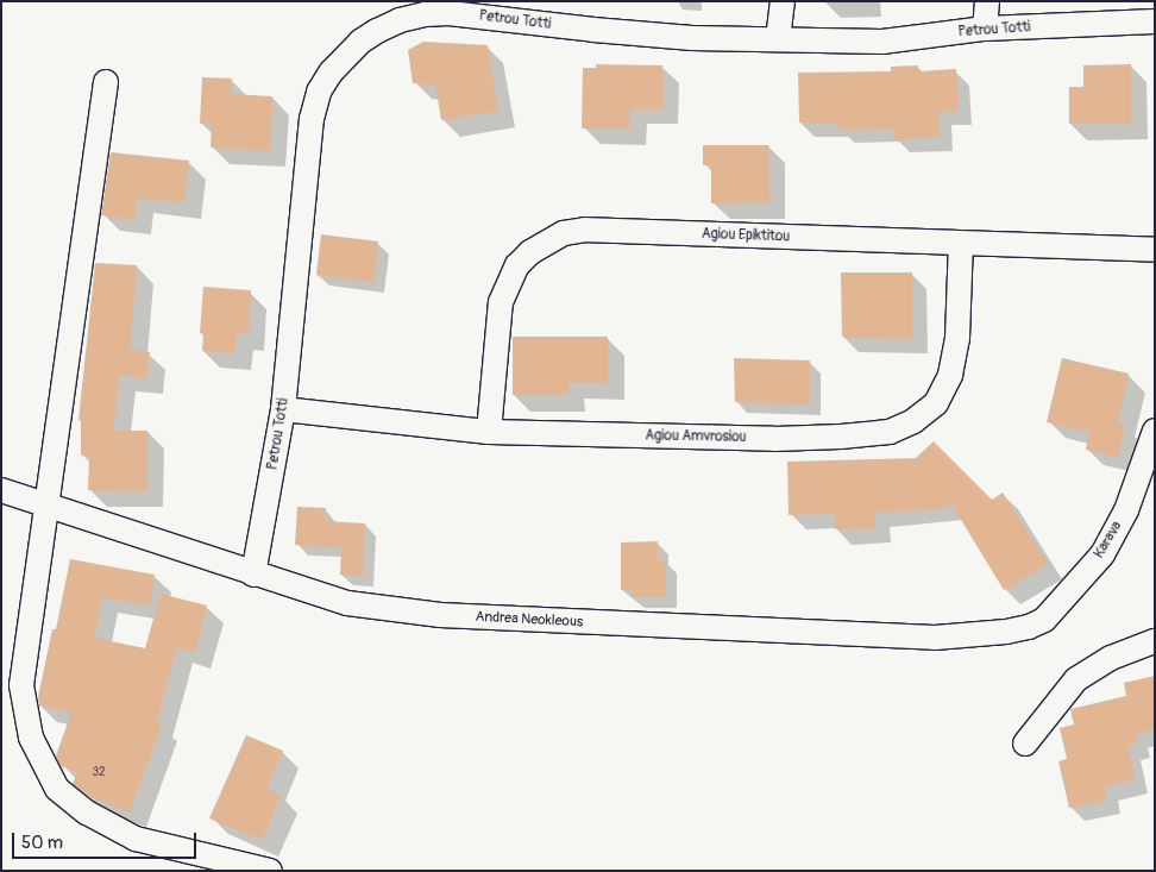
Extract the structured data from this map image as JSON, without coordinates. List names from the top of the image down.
{
  "streets": {
    "street": [
      "Petrou Totti",
      "Agiou Epiktitou",
      "Agiou Amvrosiou",
      "Karava",
      "Andrea Neokleous"
    ]
  },
  "crossings": [
    ["Petrou Totti", "Agiou Amvrosiou"],
    ["Petrou Totti", "Andrea Neokleous"],
    ["Agiou Epiktitou", "Agiou Amvrosiou"],
    ["Karava", "Andrea Neokleous"]
  ],
  "house_numbers": ["32"],
  "scale_bar": "50 m"
}
